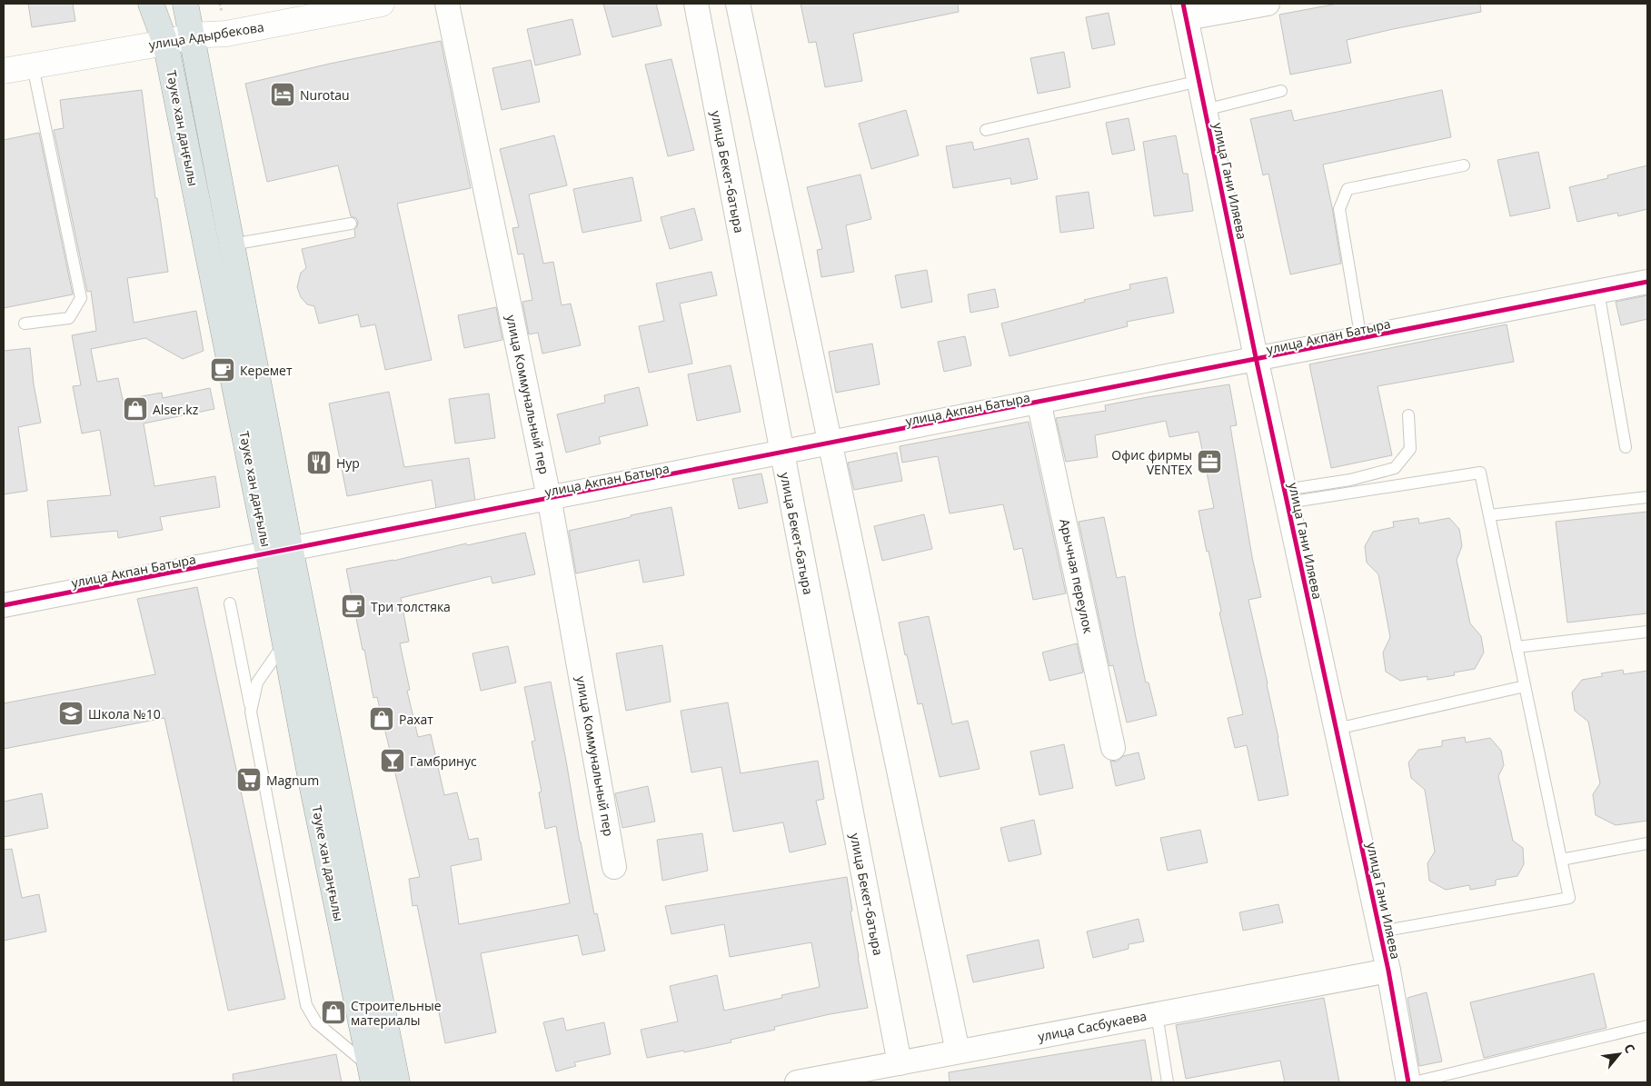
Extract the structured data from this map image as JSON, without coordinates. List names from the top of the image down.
{
  "streets": {
    "main road": ["улица Адырбекова", "Тәуке хан даңғылы"],
    "street": [
      "улица Бекет-батыра",
      "улица Гани Иляева",
      "улица Акпан Батыра",
      "улица Коммунальный пер",
      "Арычная переулок",
      "улица Сасбукаева"
    ]
  },
  "crossings": [
    ["улица Адырбекова", "Тәуке хан даңғылы"],
    ["Тәуке хан даңғылы", "улица Акпан Батыра"],
    ["улица Бекет-батыра", "улица Акпан Батыра"],
    ["улица Бекет-батыра", "улица Сасбукаева"],
    ["улица Гани Иляева", "улица Акпан Батыра"],
    ["улица Гани Иляева", "улица Сасбукаева"],
    ["улица Акпан Батыра", "улица Коммунальный пер"],
    ["улица Акпан Батыра", "Арычная переулок"]
  ],
  "places": {
    "hotel": ["Nurotau"],
    "cafe": ["Керемет", "Три толстяка"],
    "shop": ["Alser.kz", "Рахат", "Строительные материалы"],
    "office": ["Офис фирмы VENTEX"],
    "restaurant": ["Нур"],
    "school or university": ["Школа №10"],
    "bar": ["Гамбринус"],
    "supermarket": ["Magnum"]
  },
  "north": "top right"
}
